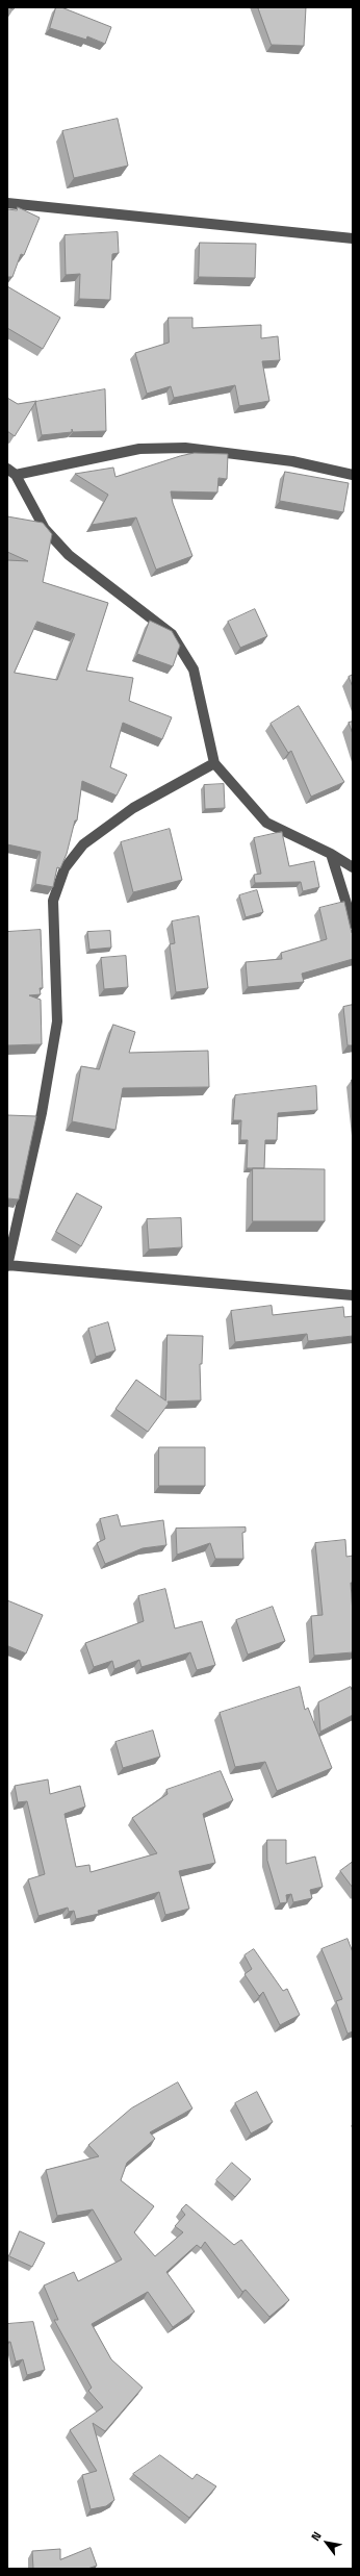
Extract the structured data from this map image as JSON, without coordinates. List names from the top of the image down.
{
  "north": "top left"
}
